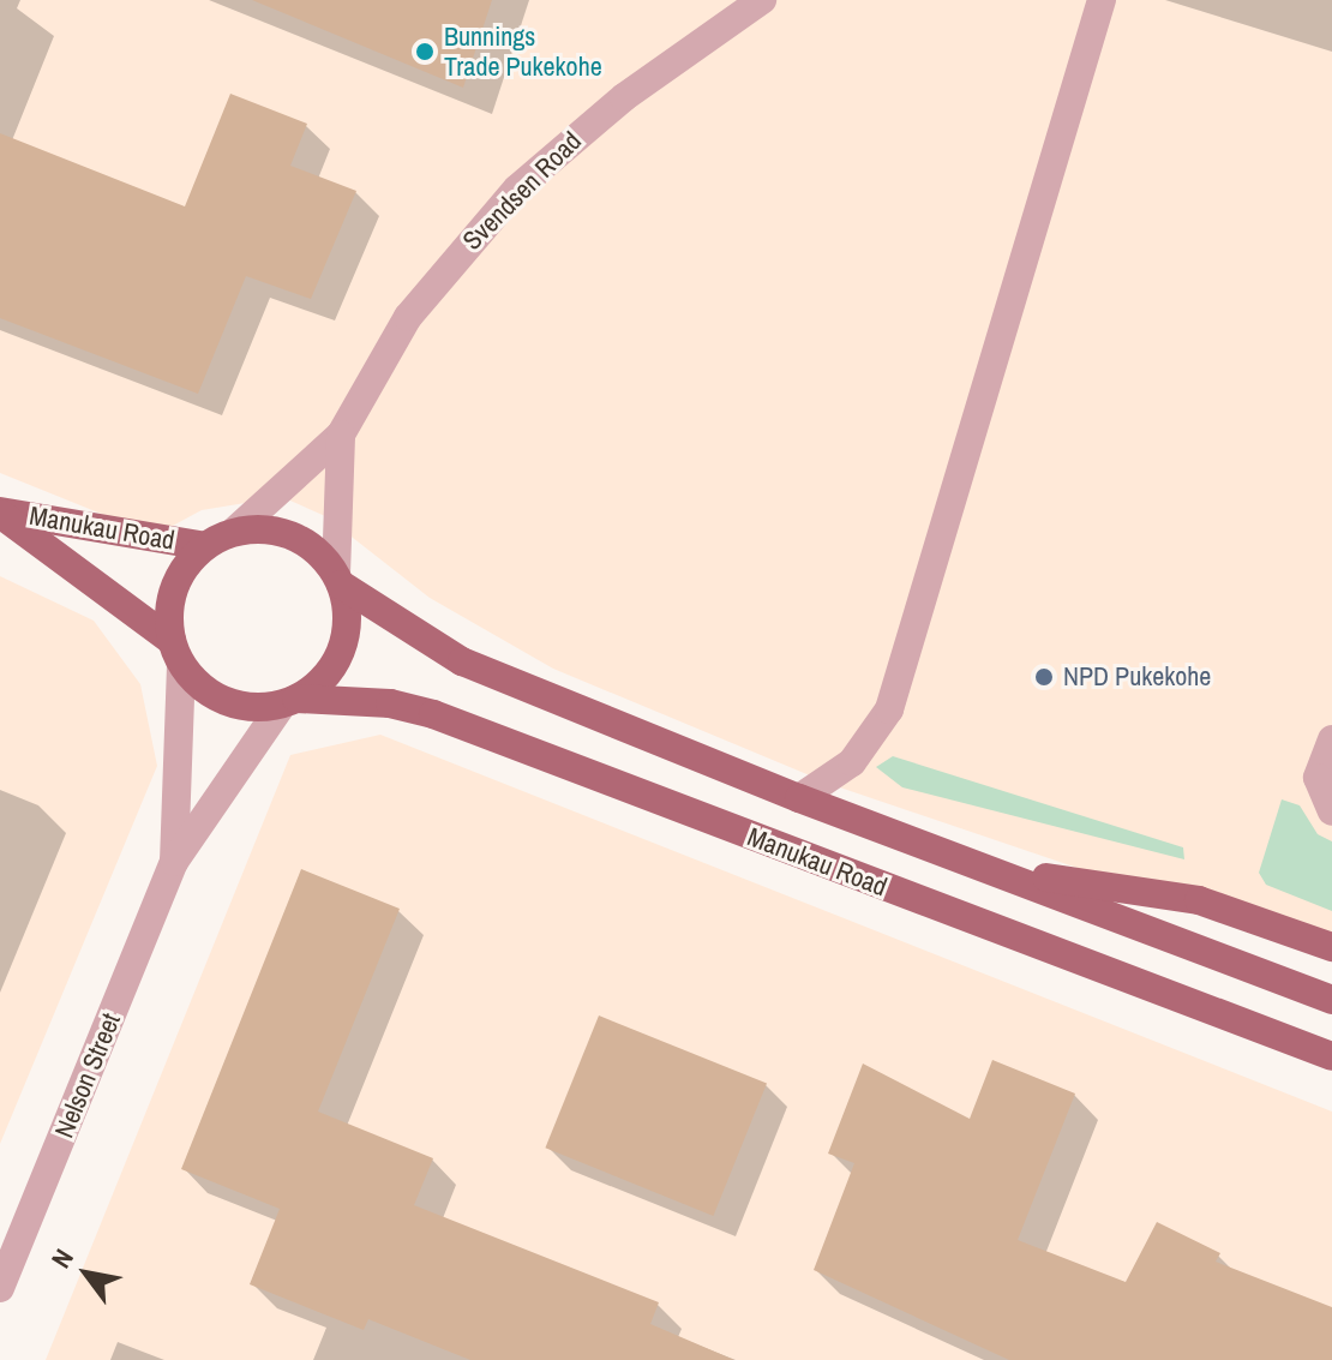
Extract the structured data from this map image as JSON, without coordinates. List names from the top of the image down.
{
  "streets": {
    "main road": ["Manukau Road"],
    "street": ["Svendsen Road", "Nelson Street"]
  },
  "crossings": [
    ["Manukau Road", "Nelson Street"]
  ],
  "places": ["Bunnings Trade Pukekohe", "NPD Pukekohe"],
  "north": "top left"
}
